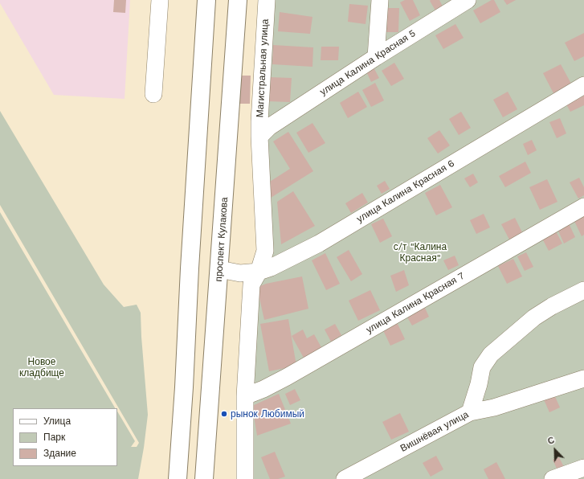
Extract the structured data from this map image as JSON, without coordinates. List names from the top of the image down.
{
  "streets": {
    "main road": ["проспект Кулакова"],
    "street": [
      "улица Калина Красная 5",
      "Магистральная улица",
      "улица Калина Красная 6",
      "улица Калина Красная 7",
      "Вишнёвая улица"
    ]
  },
  "crossings": [
    ["улица Калина Красная 5", "Магистральная улица"],
    ["Магистральная улица", "улица Калина Красная 6"],
    ["Магистральная улица", "улица Калина Красная 7"],
    ["улица Калина Красная 6", "проспект Кулакова"]
  ],
  "parks": ["с/т \"Калина Красная\"", "Новое кладбище"],
  "places": ["рынок Любимый"],
  "legend": ["Улица", "Парк", "Здание"],
  "north": "top left"
}
